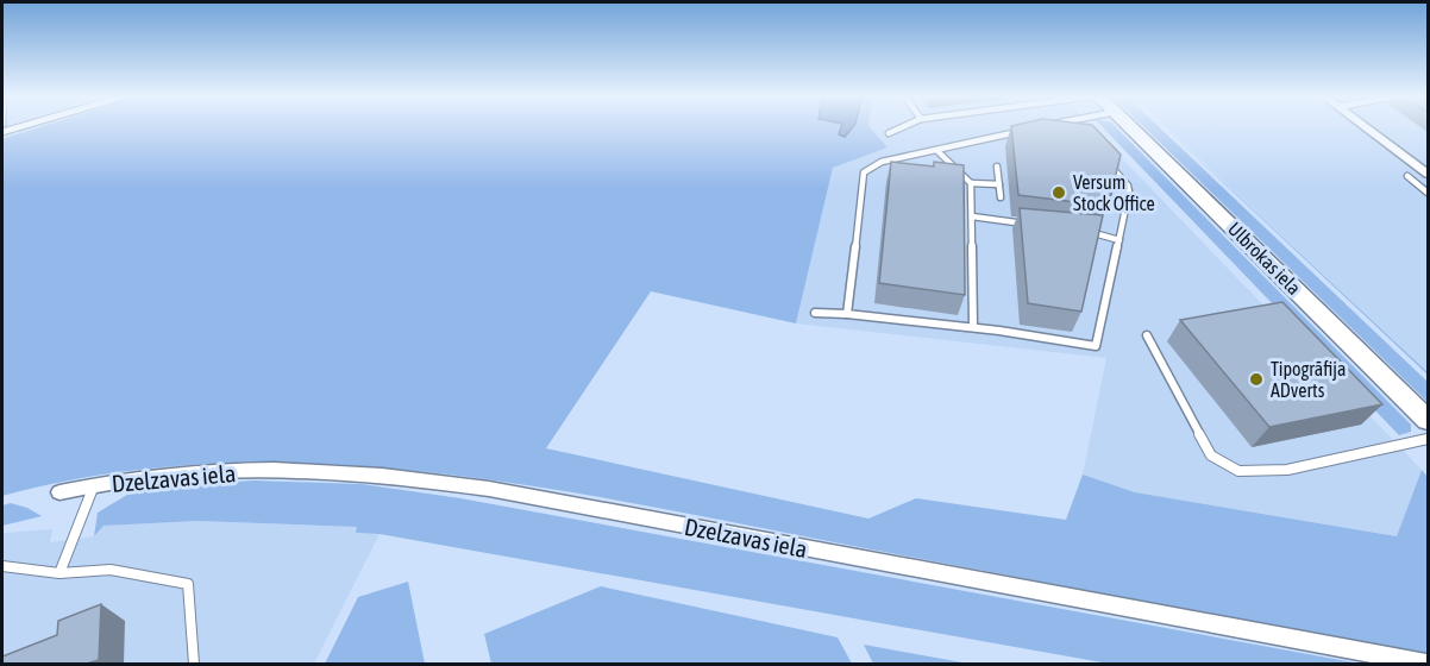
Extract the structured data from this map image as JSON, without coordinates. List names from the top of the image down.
{
  "streets": {
    "main road": ["Ulbrokas iela"],
    "street": ["Dzelzavas iela"]
  },
  "places": ["Versum Stock Office", "Tipogrāfija ADverts"]
}
